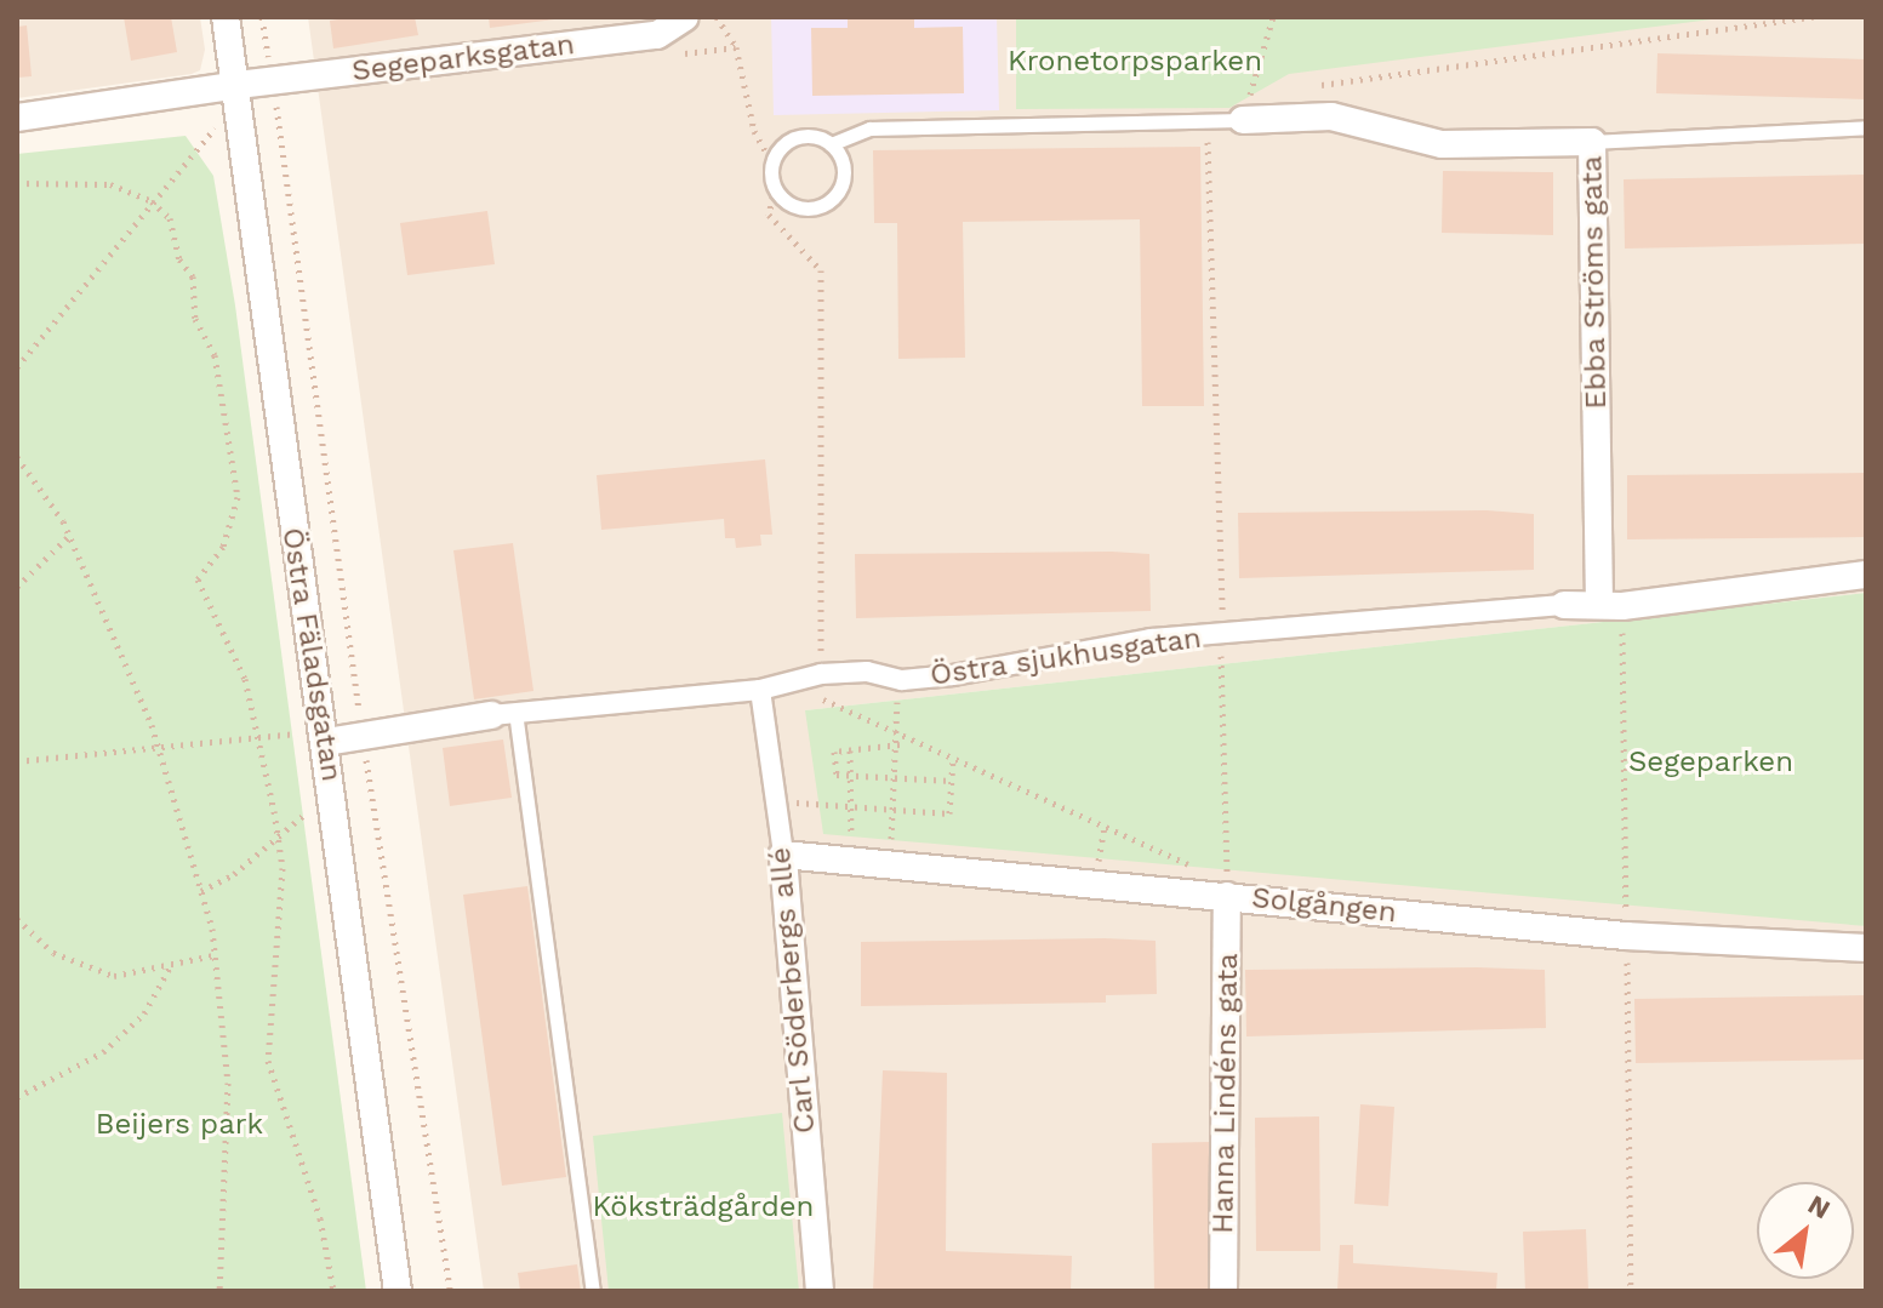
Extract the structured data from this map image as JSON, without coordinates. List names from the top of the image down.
{
  "streets": {
    "street": [
      "Segeparksgatan",
      "Ebba Ströms gata",
      "Östra Fäladsgatan",
      "Östra sjukhusgatan",
      "Solgången",
      "Carl Söderbergs allé",
      "Hanna Lindéns gata"
    ]
  },
  "crossings": [
    ["Segeparksgatan", "Östra Fäladsgatan"],
    ["Ebba Ströms gata", "Östra sjukhusgatan"],
    ["Östra Fäladsgatan", "Östra sjukhusgatan"],
    ["Östra sjukhusgatan", "Carl Söderbergs allé"],
    ["Solgången", "Carl Söderbergs allé"],
    ["Solgången", "Hanna Lindéns gata"]
  ],
  "parks": [
    "Kronetorpsparken",
    "Segeparken",
    "Beijers park",
    "Köksträdgården"
  ],
  "north": "top right"
}
